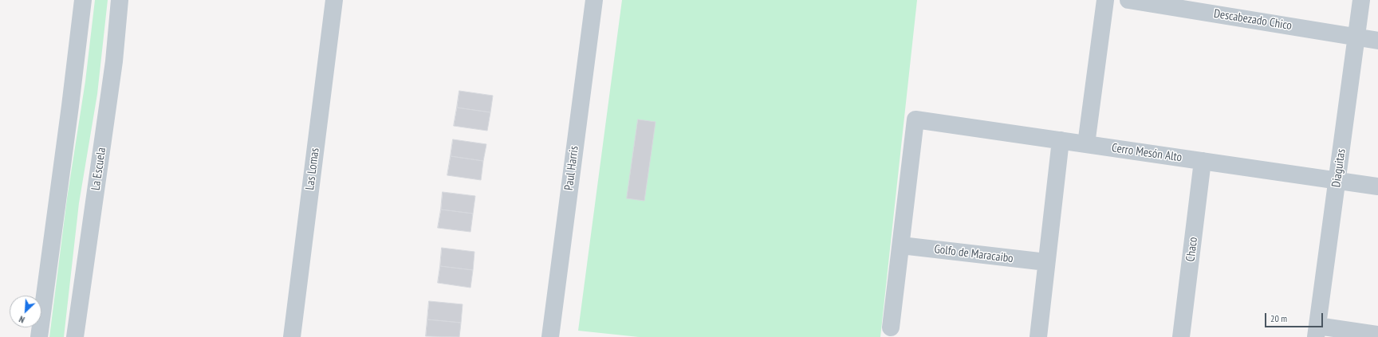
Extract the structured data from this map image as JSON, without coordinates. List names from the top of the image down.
{
  "streets": {
    "street": [
      "Descabezado Chico",
      "Cerro Mesón Alto",
      "Paul Harris",
      "Diaguitas",
      "La Escuela",
      "Las Lomas",
      "Chaco",
      "Golfo de Maracaibo"
    ]
  },
  "crossings": [
    ["Descabezado Chico", "Diaguitas"],
    ["Cerro Mesón Alto", "Diaguitas"],
    ["Cerro Mesón Alto", "Chaco"],
    ["Cerro Mesón Alto", "Golfo de Maracaibo"]
  ],
  "scale_bar": "20 m",
  "north": "bottom left"
}
